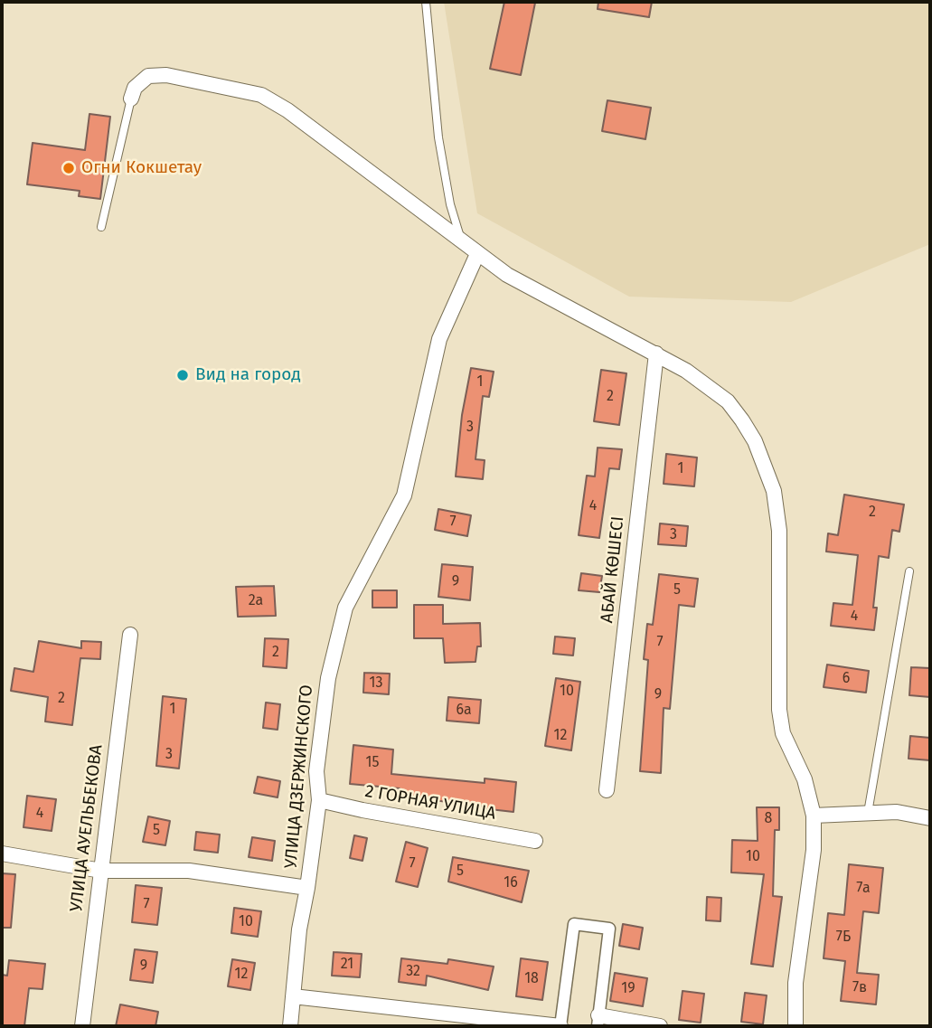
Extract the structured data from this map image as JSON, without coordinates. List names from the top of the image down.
{
  "streets": {
    "street": [
      "АБАЙ КӨШЕСІ",
      "УЛИЦА ДЗЕРЖИНСКОГО",
      "2 ГОРНАЯ УЛИЦА",
      "УЛИЦА АУЕЛЬБЕКОВА"
    ]
  },
  "crossings": [
    ["УЛИЦА ДЗЕРЖИНСКОГО", "2 ГОРНАЯ УЛИЦА"]
  ],
  "places": ["Огни Кокшетау", "Вид на город"],
  "house_numbers": [
    "1",
    "2",
    "3",
    "1",
    "4",
    "2",
    "7",
    "3",
    "9",
    "5",
    "2а",
    "4",
    "7",
    "2",
    "6",
    "13",
    "10",
    "9",
    "2",
    "1",
    "6а",
    "12",
    "3",
    "15",
    "4",
    "8",
    "5",
    "10",
    "7",
    "5",
    "16",
    "7а",
    "7",
    "10",
    "7Б",
    "21",
    "9",
    "32",
    "12",
    "18",
    "7в",
    "19"
  ]
}
